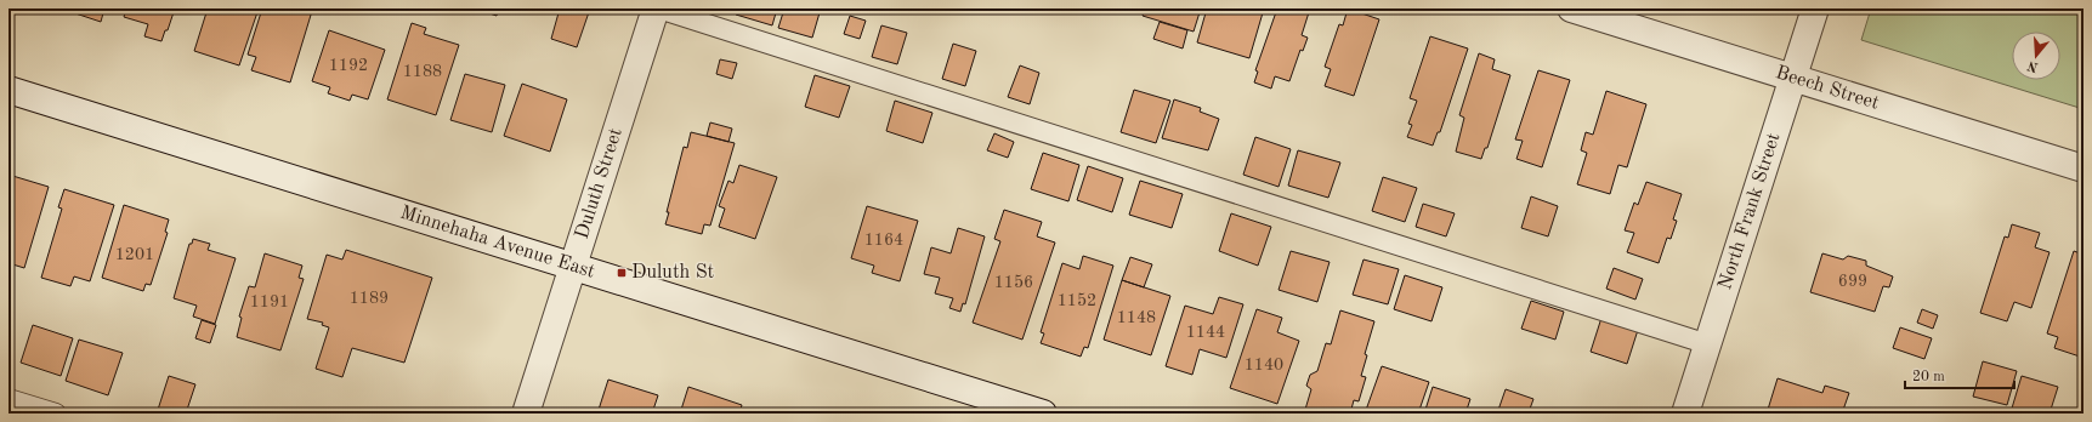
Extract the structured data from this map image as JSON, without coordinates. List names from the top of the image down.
{
  "streets": {
    "street": [
      "Beech Street",
      "Duluth Street",
      "North Frank Street",
      "Minnehaha Avenue East"
    ]
  },
  "crossings": [
    ["Beech Street", "North Frank Street"],
    ["Duluth Street", "Minnehaha Avenue East"]
  ],
  "places": {
    "transit": ["Duluth St"]
  },
  "house_numbers": [
    "1192",
    "1188",
    "1164",
    "1201",
    "699",
    "1156",
    "1189",
    "1152",
    "1191",
    "1148",
    "1144",
    "1140"
  ],
  "scale_bar": "20 m",
  "north": "bottom"
}
